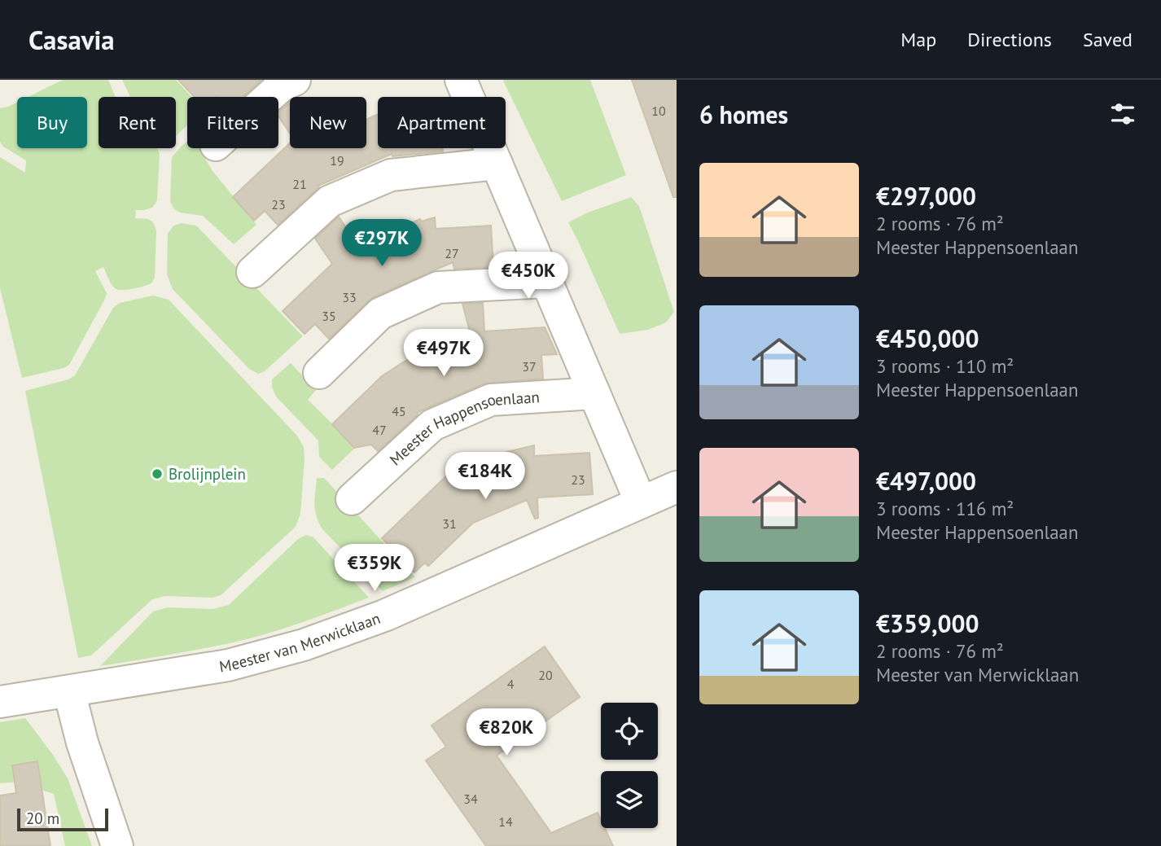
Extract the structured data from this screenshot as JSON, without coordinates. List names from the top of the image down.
{
  "streets": {
    "street": ["Meester Happensoenlaan", "Meester van Merwicklaan"]
  },
  "places": ["Brolijnplein"],
  "house_numbers": [
    "10",
    "19",
    "21",
    "23",
    "27",
    "33",
    "35",
    "37",
    "45",
    "47",
    "23",
    "31",
    "20",
    "4",
    "34",
    "14"
  ],
  "scale_bar": "20 m",
  "page": {
    "header": "Casavia",
    "nav": ["Map", "Directions", "Saved"],
    "heading": "6 homes",
    "chip": [
      "Buy",
      "Rent",
      "Filters",
      "New",
      "Apartment"
    ],
    "list": [
      {
        "name": "€297,000",
        "note": "2 rooms · 76 m² · Meester Happensoenlaan"
      },
      {
        "name": "€450,000",
        "note": "3 rooms · 110 m² · Meester Happensoenlaan"
      },
      {
        "name": "€497,000",
        "note": "3 rooms · 116 m² · Meester Happensoenlaan"
      },
      {
        "name": "€359,000",
        "note": "2 rooms · 76 m² · Meester van Merwicklaan"
      }
    ],
    "price": [
      "€297K",
      "€450K",
      "€497K",
      "€184K",
      "€359K",
      "€820K"
    ],
    "scale": "20 m"
  }
}
